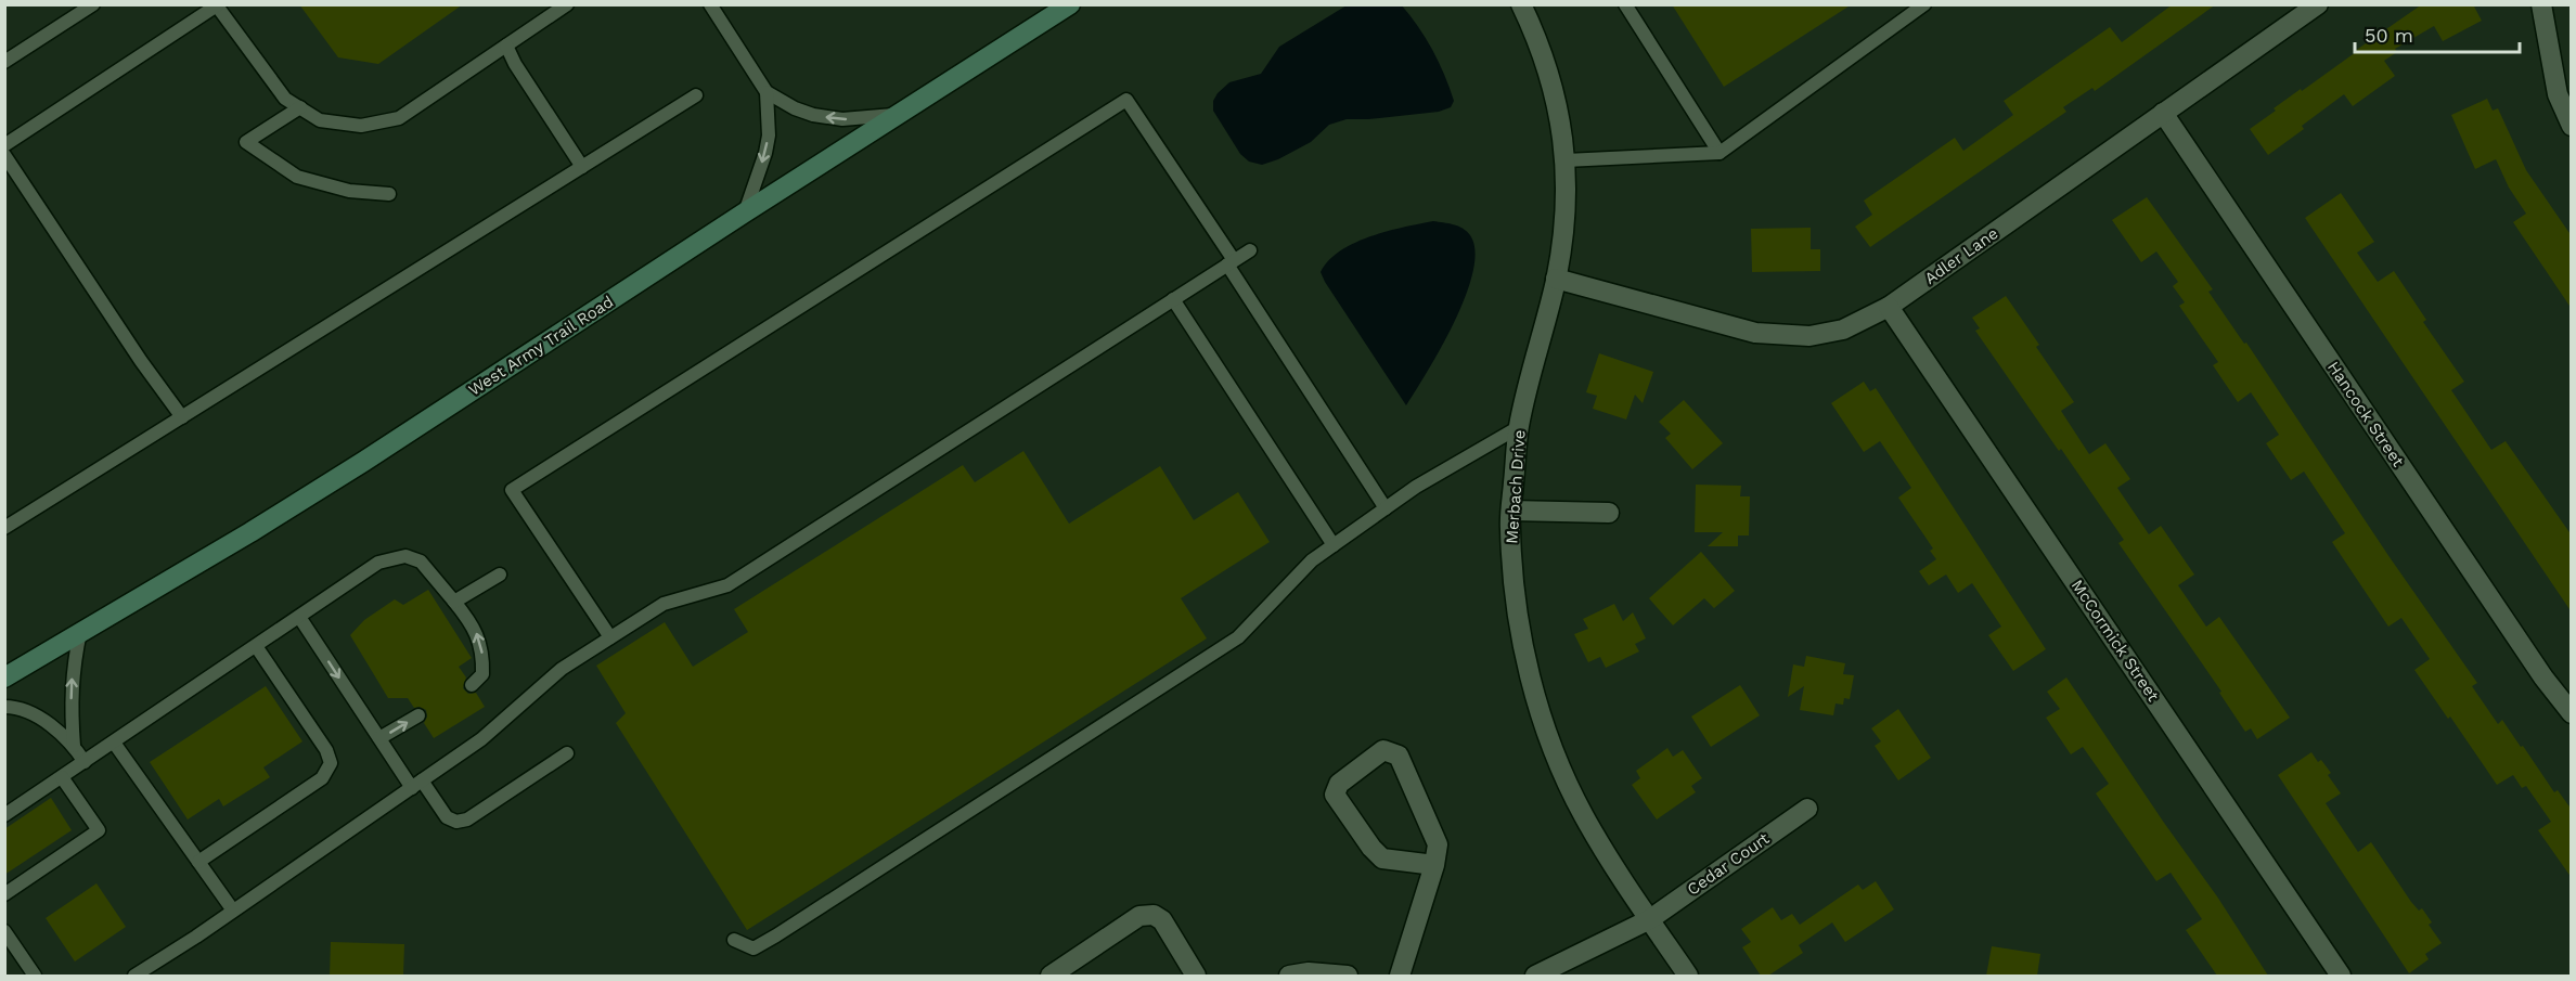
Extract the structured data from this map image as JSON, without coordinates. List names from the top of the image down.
{
  "streets": {
    "main road": ["West Army Trail Road"],
    "street": [
      "Adler Lane",
      "Hancock Street",
      "Merbach Drive",
      "McCormick Street",
      "Cedar Court"
    ]
  },
  "crossings": [
    ["Adler Lane", "Hancock Street"],
    ["Adler Lane", "Merbach Drive"],
    ["Adler Lane", "McCormick Street"],
    ["Merbach Drive", "Cedar Court"]
  ],
  "scale_bar": "50 m"
}
